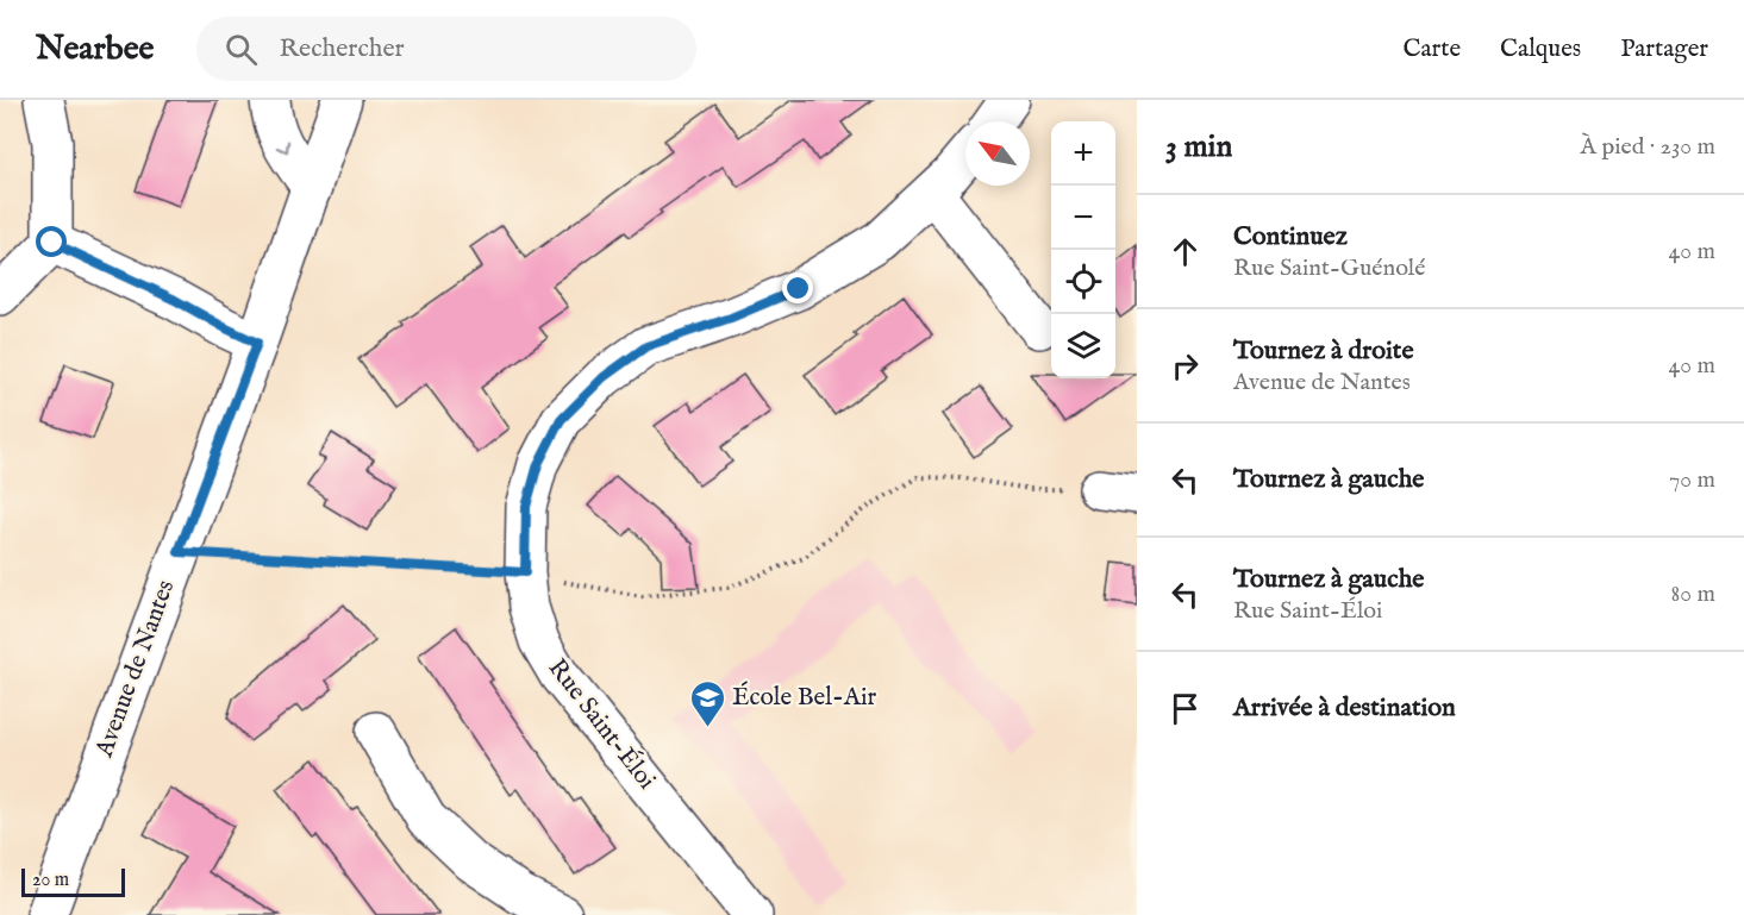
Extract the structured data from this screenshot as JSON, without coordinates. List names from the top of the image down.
{
  "streets": {
    "street": ["Avenue de Nantes", "Rue Saint-Éloi"]
  },
  "places": {
    "school or university": ["École Bel-Air"]
  },
  "scale_bar": "20 m",
  "north": "top left",
  "page": {
    "header": "Nearbee",
    "search": "Rechercher",
    "nav": ["Carte", "Calques", "Partager"],
    "heading": ["3 min", "À pied · 230 m"],
    "map_buttons": ["+", "−"],
    "list": [
      ["Continuez", "Rue Saint-Guénolé", "40 m"],
      ["Tournez à droite", "Avenue de Nantes", "40 m"],
      ["Tournez à gauche", "70 m"],
      ["Tournez à gauche", "Rue Saint-Éloi", "80 m"],
      "Arrivée à destination"
    ],
    "scale": "20 m"
  }
}
